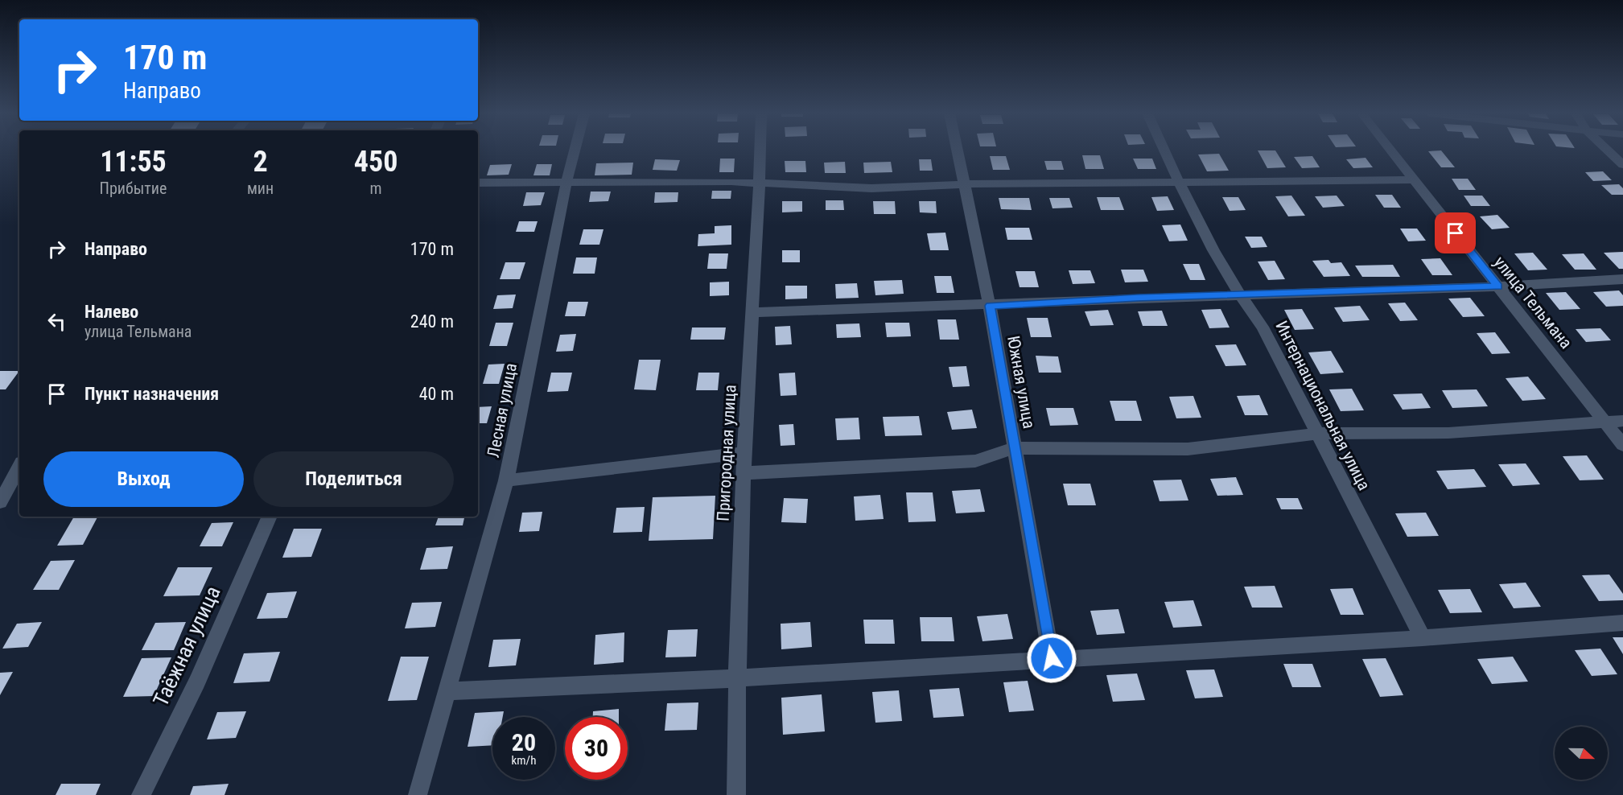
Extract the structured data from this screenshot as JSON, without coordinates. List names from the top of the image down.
{
  "streets": {
    "street": [
      "улица Тельмана",
      "Южная улица",
      "Интернациональная улица",
      "Лесная улица",
      "Пригородная улица",
      "Таёжная улица"
    ]
  },
  "north": "right",
  "page": {
    "turn": ["170 m", "Направо"],
    "eta": [
      "11:55",
      "Прибытие",
      "2",
      "мин",
      "450",
      "m"
    ],
    "list": [
      {
        "name": "Направо",
        "value": "170 m"
      },
      {
        "name": "Налево",
        "note": "улица Тельмана",
        "value": "240 m"
      },
      {
        "name": "Пункт назначения",
        "value": "40 m"
      }
    ],
    "buttons": ["Выход", "Поделиться"],
    "speed": "20 km/h",
    "limit": "30"
  }
}
